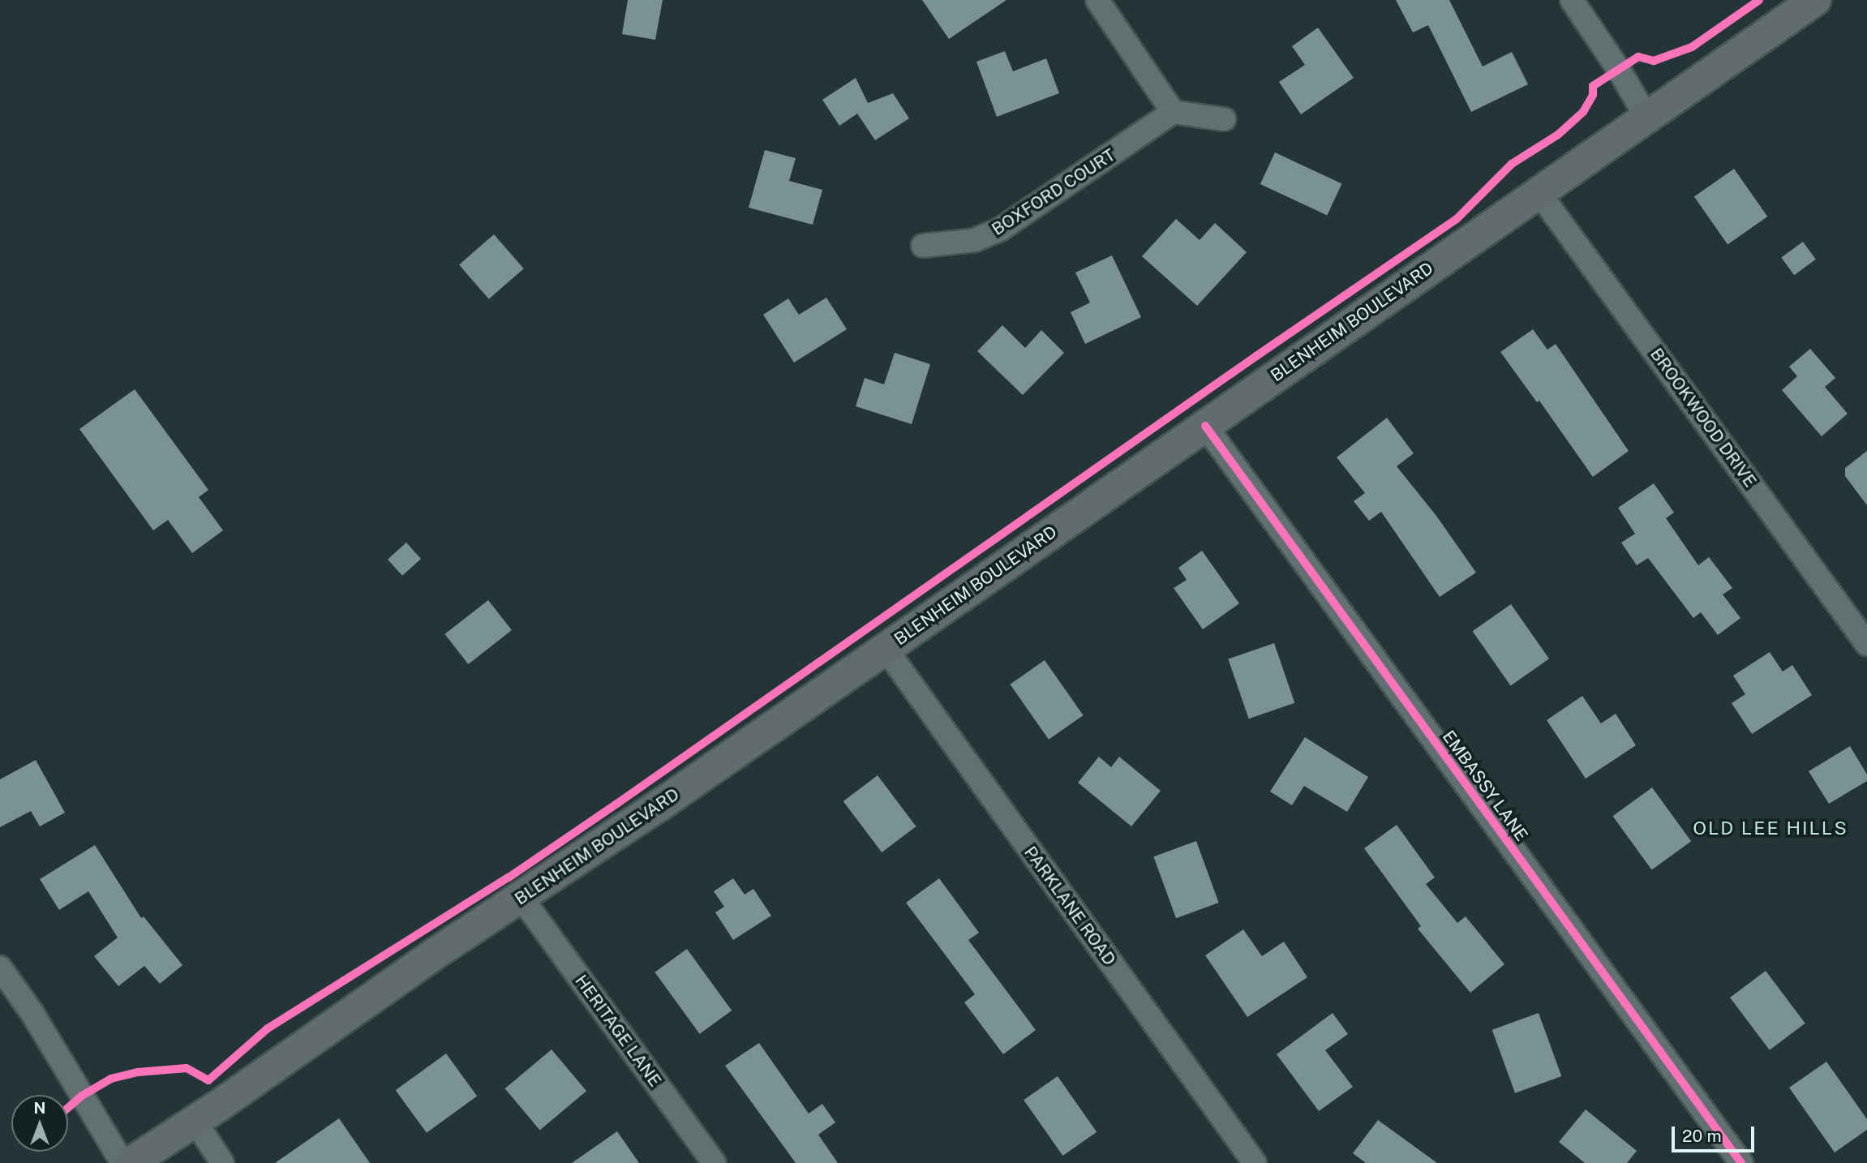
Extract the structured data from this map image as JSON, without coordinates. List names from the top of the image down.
{
  "streets": {
    "main road": ["BLENHEIM BOULEVARD"],
    "street": [
      "BOXFORD COURT",
      "BROOKWOOD DRIVE",
      "EMBASSY LANE",
      "PARKLANE ROAD",
      "HERITAGE LANE"
    ]
  },
  "crossings": [
    ["BLENHEIM BOULEVARD", "BROOKWOOD DRIVE"],
    ["BLENHEIM BOULEVARD", "EMBASSY LANE"],
    ["BLENHEIM BOULEVARD", "PARKLANE ROAD"],
    ["BLENHEIM BOULEVARD", "HERITAGE LANE"]
  ],
  "districts": ["OLD LEE HILLS"],
  "scale_bar": "20 m",
  "north": "top"
}
